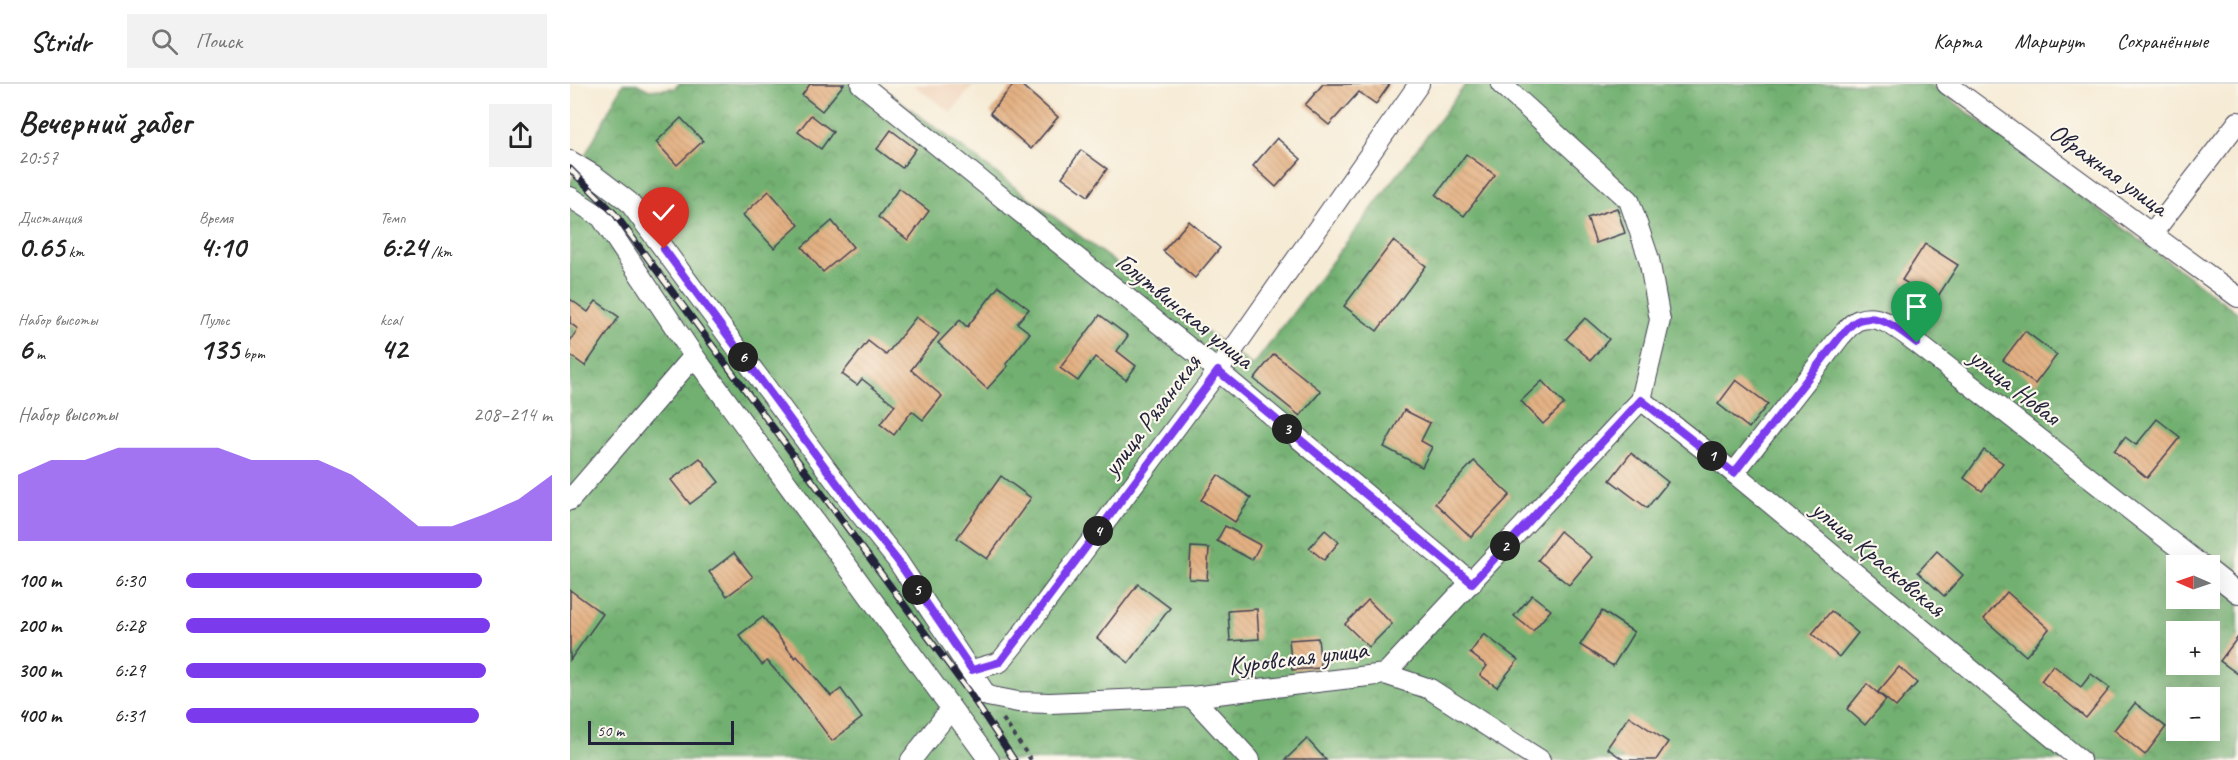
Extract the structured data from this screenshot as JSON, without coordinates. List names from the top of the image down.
{
  "streets": {
    "street": [
      "Овражная улица",
      "Голутвинская улица",
      "улица Новая",
      "улица Рязанская",
      "улица Красковская",
      "Куровская улица"
    ]
  },
  "crossings": [
    ["Голутвинская улица", "улица Рязанская"],
    ["Голутвинская улица", "Куровская улица"],
    ["улица Новая", "улица Красковская"],
    ["улица Красковская", "Куровская улица"]
  ],
  "scale_bar": "50 m",
  "north": "left",
  "page": {
    "header": "Stridr",
    "search": "Поиск",
    "nav": ["Карта", "Маршрут", "Сохранённые"],
    "heading": ["Вечерний забег", "20:57"],
    "stats": [
      ["Дистанция", "0.65 km"],
      ["Время", "4:10"],
      ["Темп", "6:24 /km"],
      ["Набор высоты", "6 m"],
      ["Пульс", "135 bpm"],
      ["kcal", "42"]
    ],
    "pins": [
      "6",
      "3",
      "1",
      "4",
      "2",
      "5"
    ],
    "chart": ["Набор высоты", "208–214 m"],
    "map_buttons": ["+", "−"],
    "list": [
      {
        "name": "100 m",
        "note": "6:30"
      },
      {
        "name": "200 m",
        "note": "6:28"
      },
      {
        "name": "300 m",
        "note": "6:29"
      },
      {
        "name": "400 m",
        "note": "6:31"
      }
    ],
    "scale": "50 m"
  }
}
